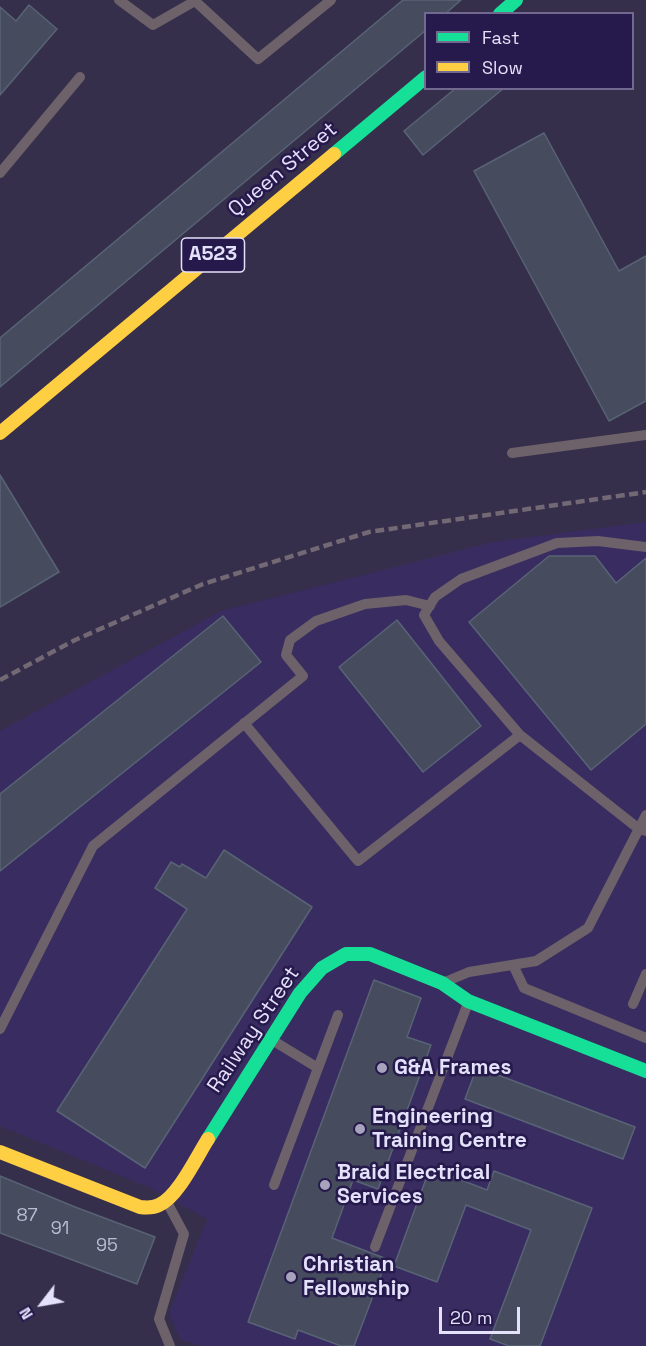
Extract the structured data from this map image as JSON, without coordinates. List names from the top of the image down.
{
  "streets": {
    "street": ["Queen Street", "A523", "Railway Street"]
  },
  "places": [
    "G&A Frames",
    "Engineering Training Centre",
    "Braid Electrical Services",
    "Christian Fellowship"
  ],
  "house_numbers": ["87", "91", "95"],
  "legend": ["Fast", "Slow"],
  "scale_bar": "20 m",
  "north": "bottom left"
}
